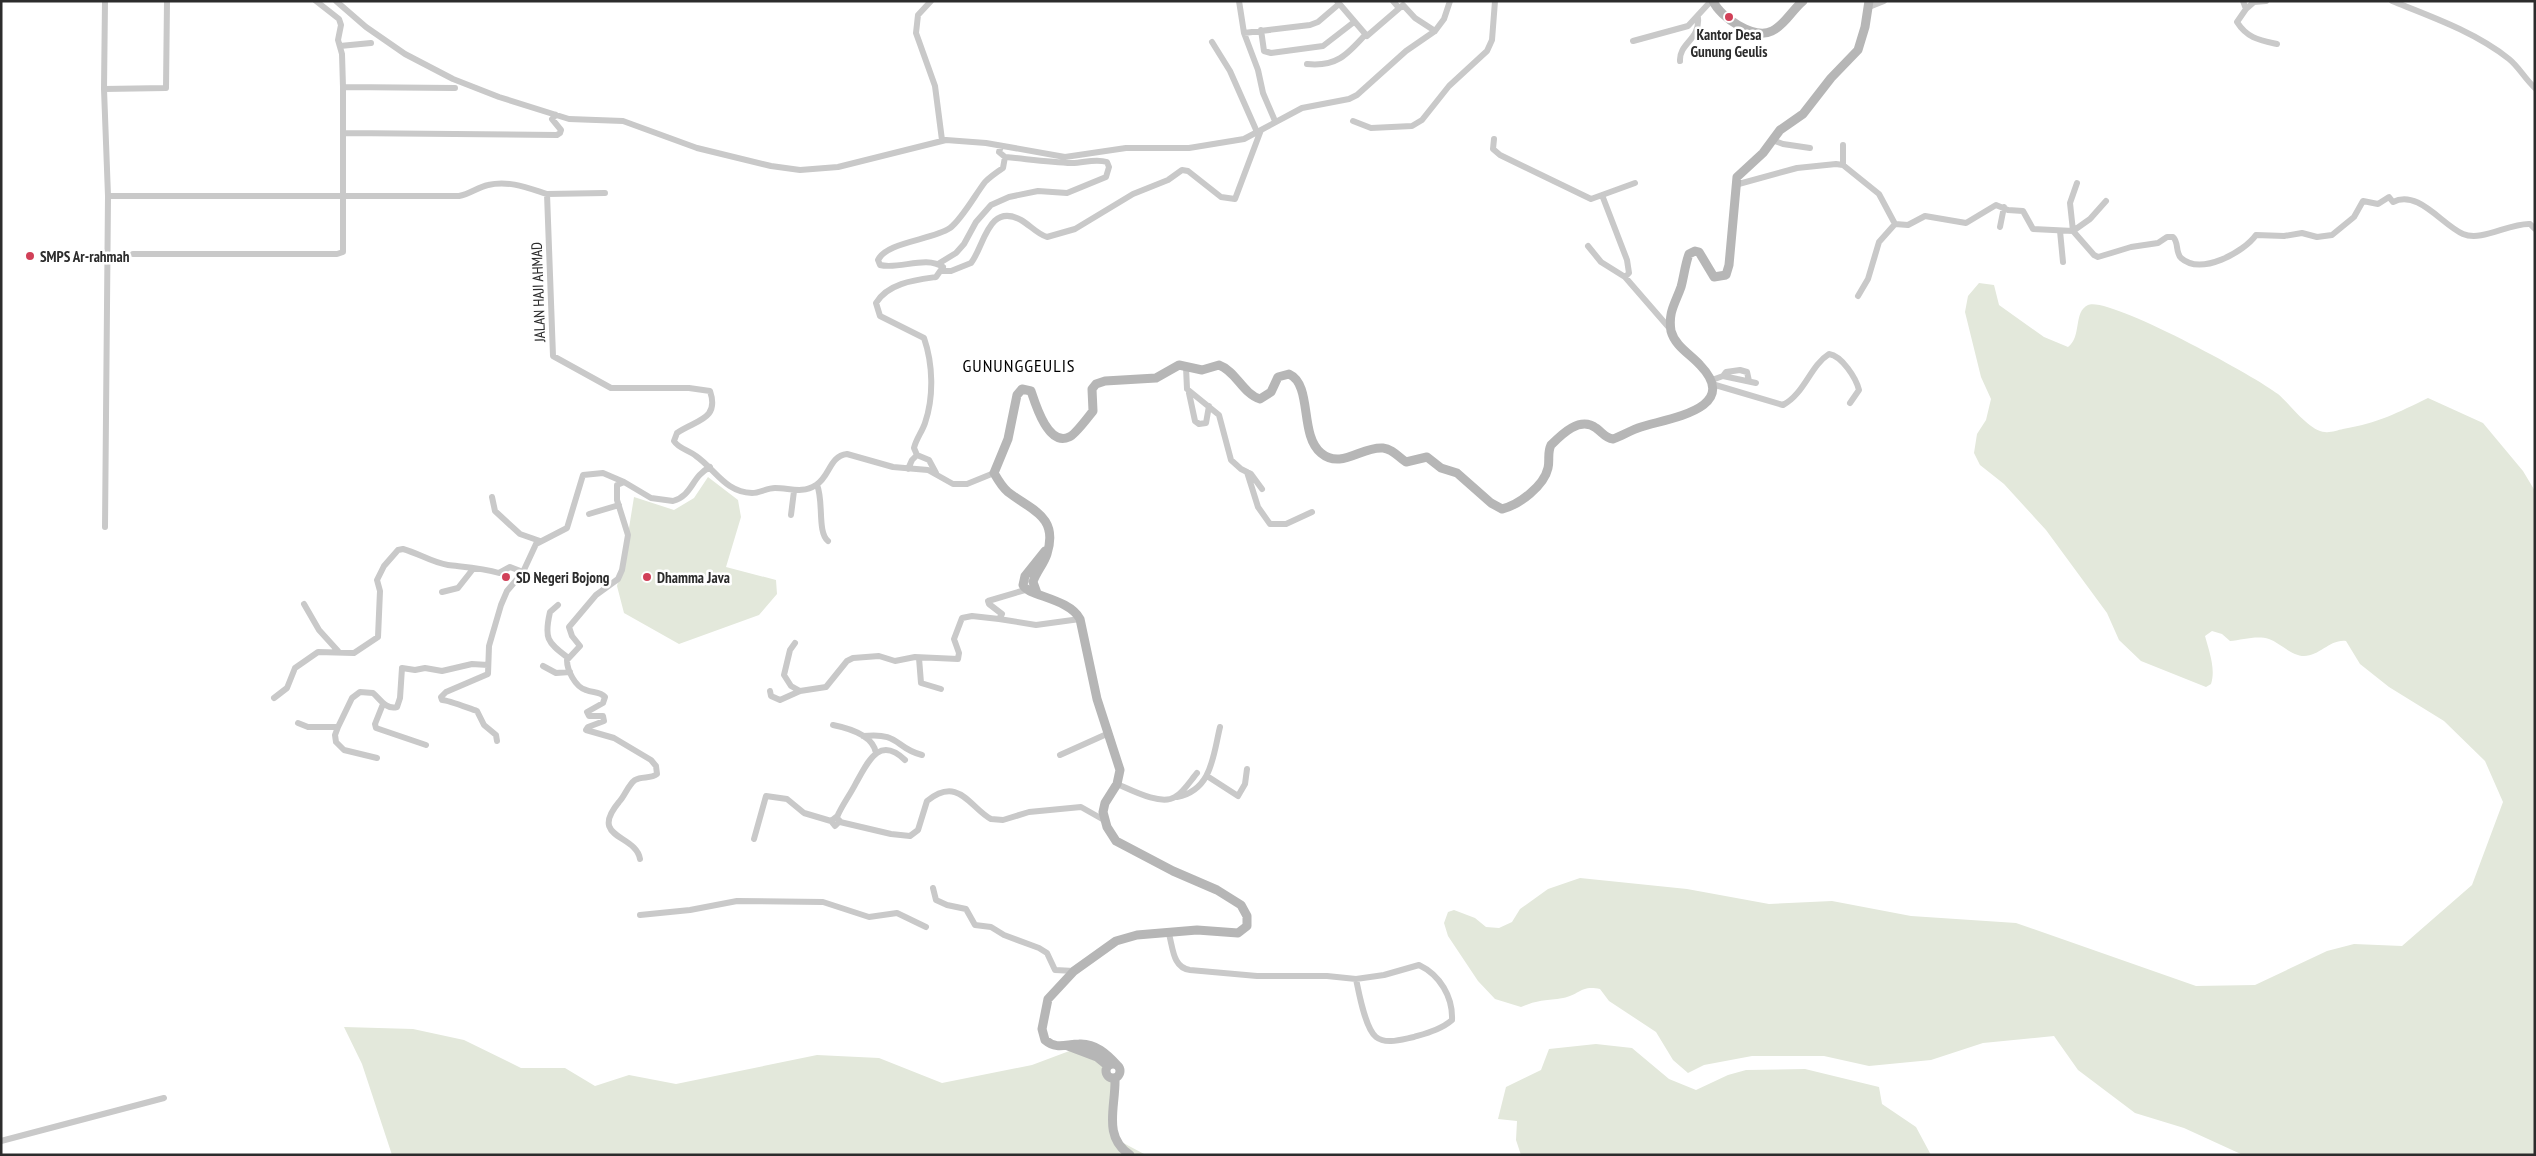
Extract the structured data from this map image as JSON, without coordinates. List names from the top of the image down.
{
  "streets": {
    "street": ["JALAN HAJI AHMAD"]
  },
  "districts": ["GUNUNGGEULIS"],
  "places": [
    "Kantor Desa Gunung Geulis",
    "SMPS Ar-rahmah",
    "SD Negeri Bojong",
    "Dhamma Java"
  ]
}
